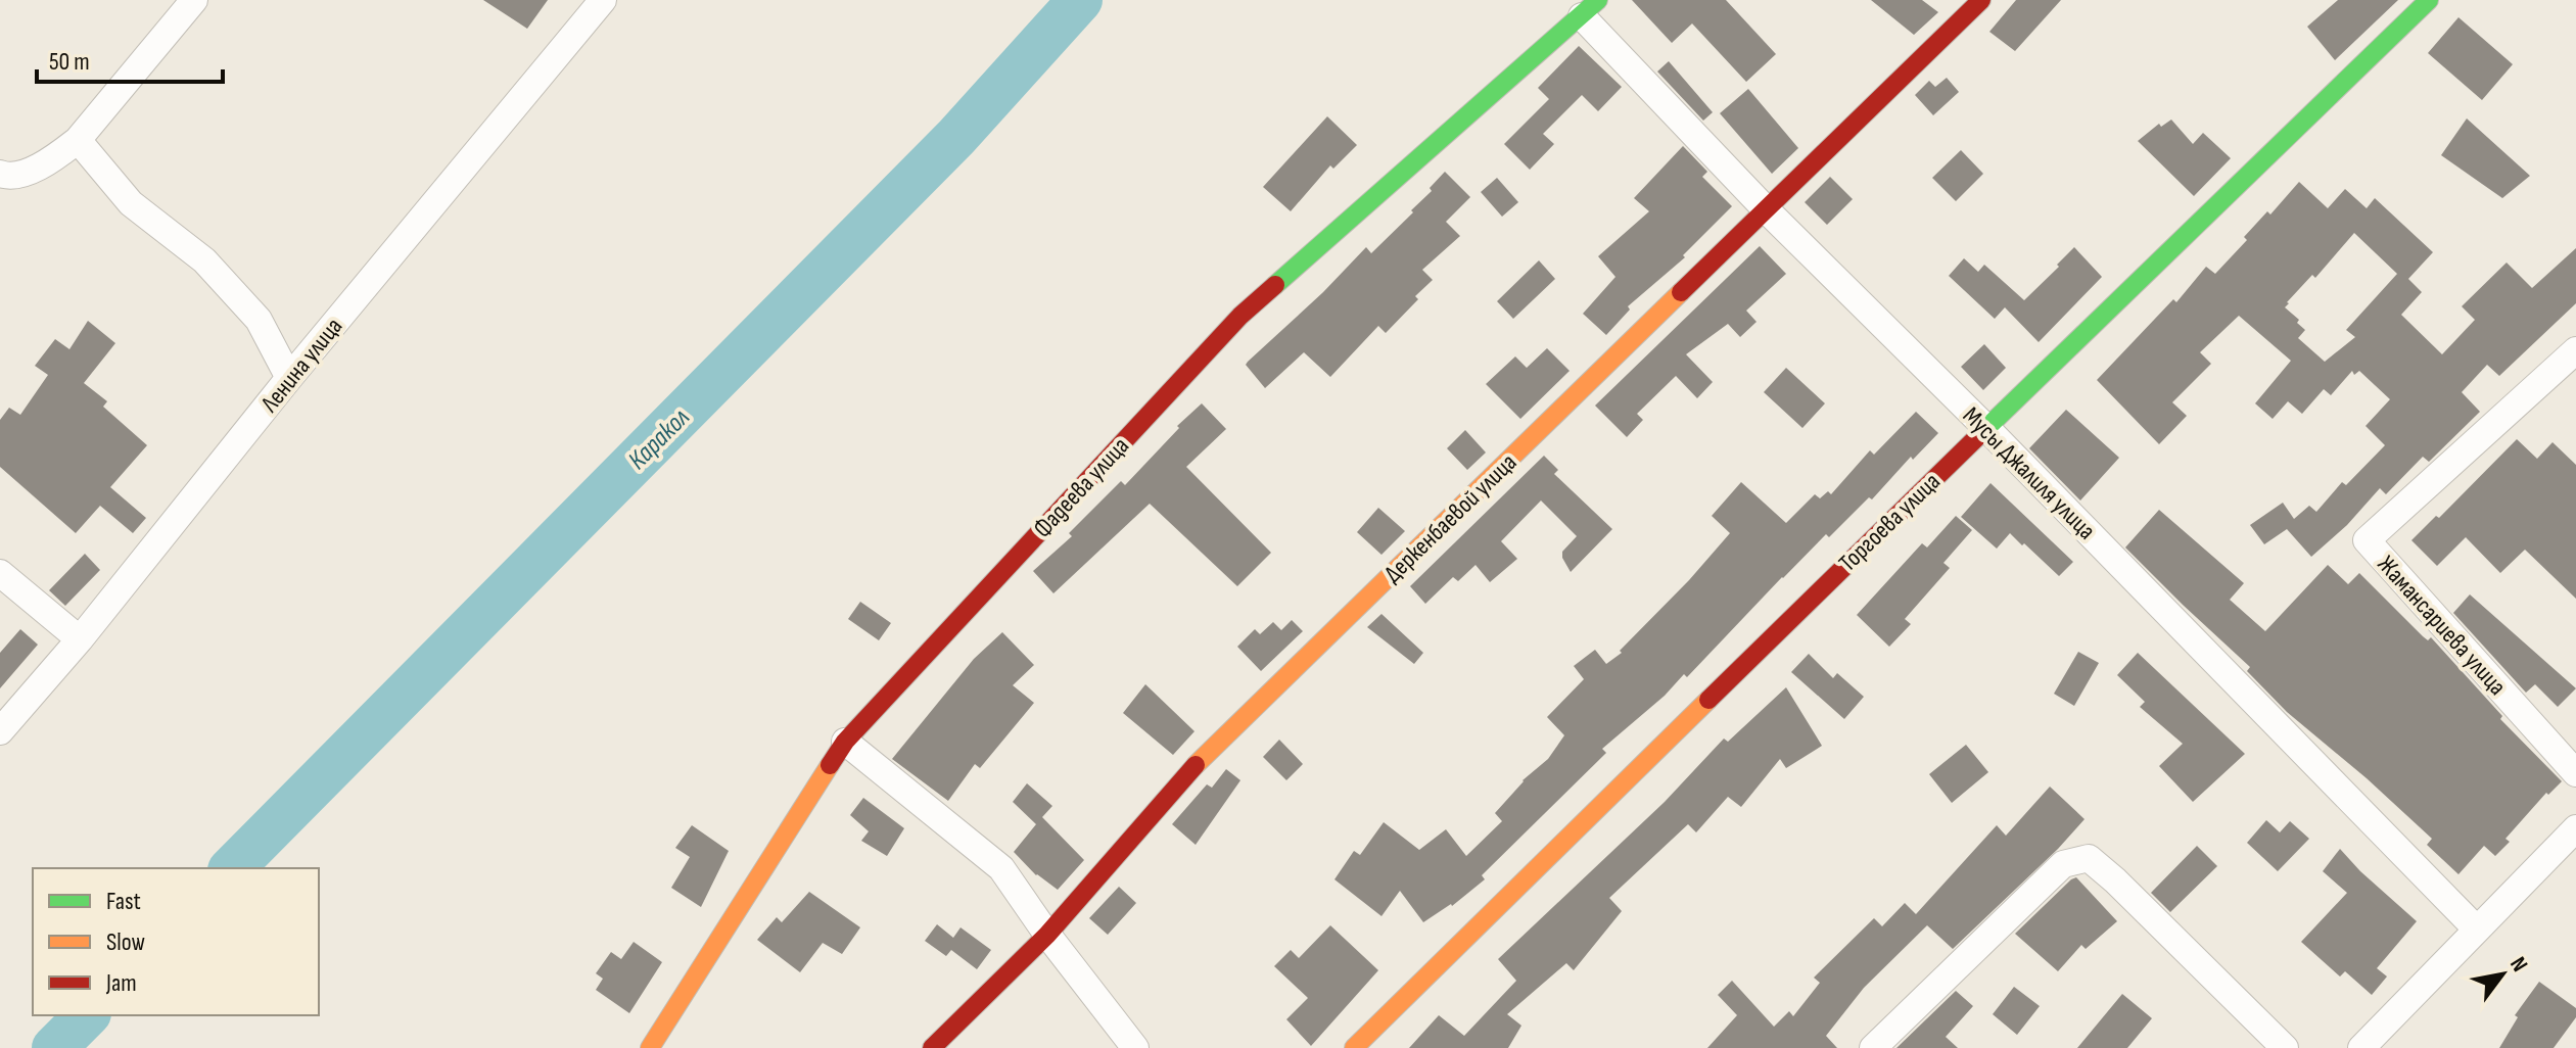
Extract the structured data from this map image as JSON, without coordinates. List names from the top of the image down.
{
  "streets": {
    "street": [
      "Ленина улица",
      "Мусы Джалиля улица",
      "Фадеева улица",
      "Деркенбаевой улица",
      "Торгоева улица",
      "Жамансариева улица"
    ]
  },
  "crossings": [
    ["Мусы Джалиля улица", "Фадеева улица"],
    ["Мусы Джалиля улица", "Деркенбаевой улица"],
    ["Мусы Джалиля улица", "Торгоева улица"]
  ],
  "water": ["Каракол"],
  "legend": ["Fast", "Slow", "Jam"],
  "scale_bar": "50 m",
  "north": "top right"
}
